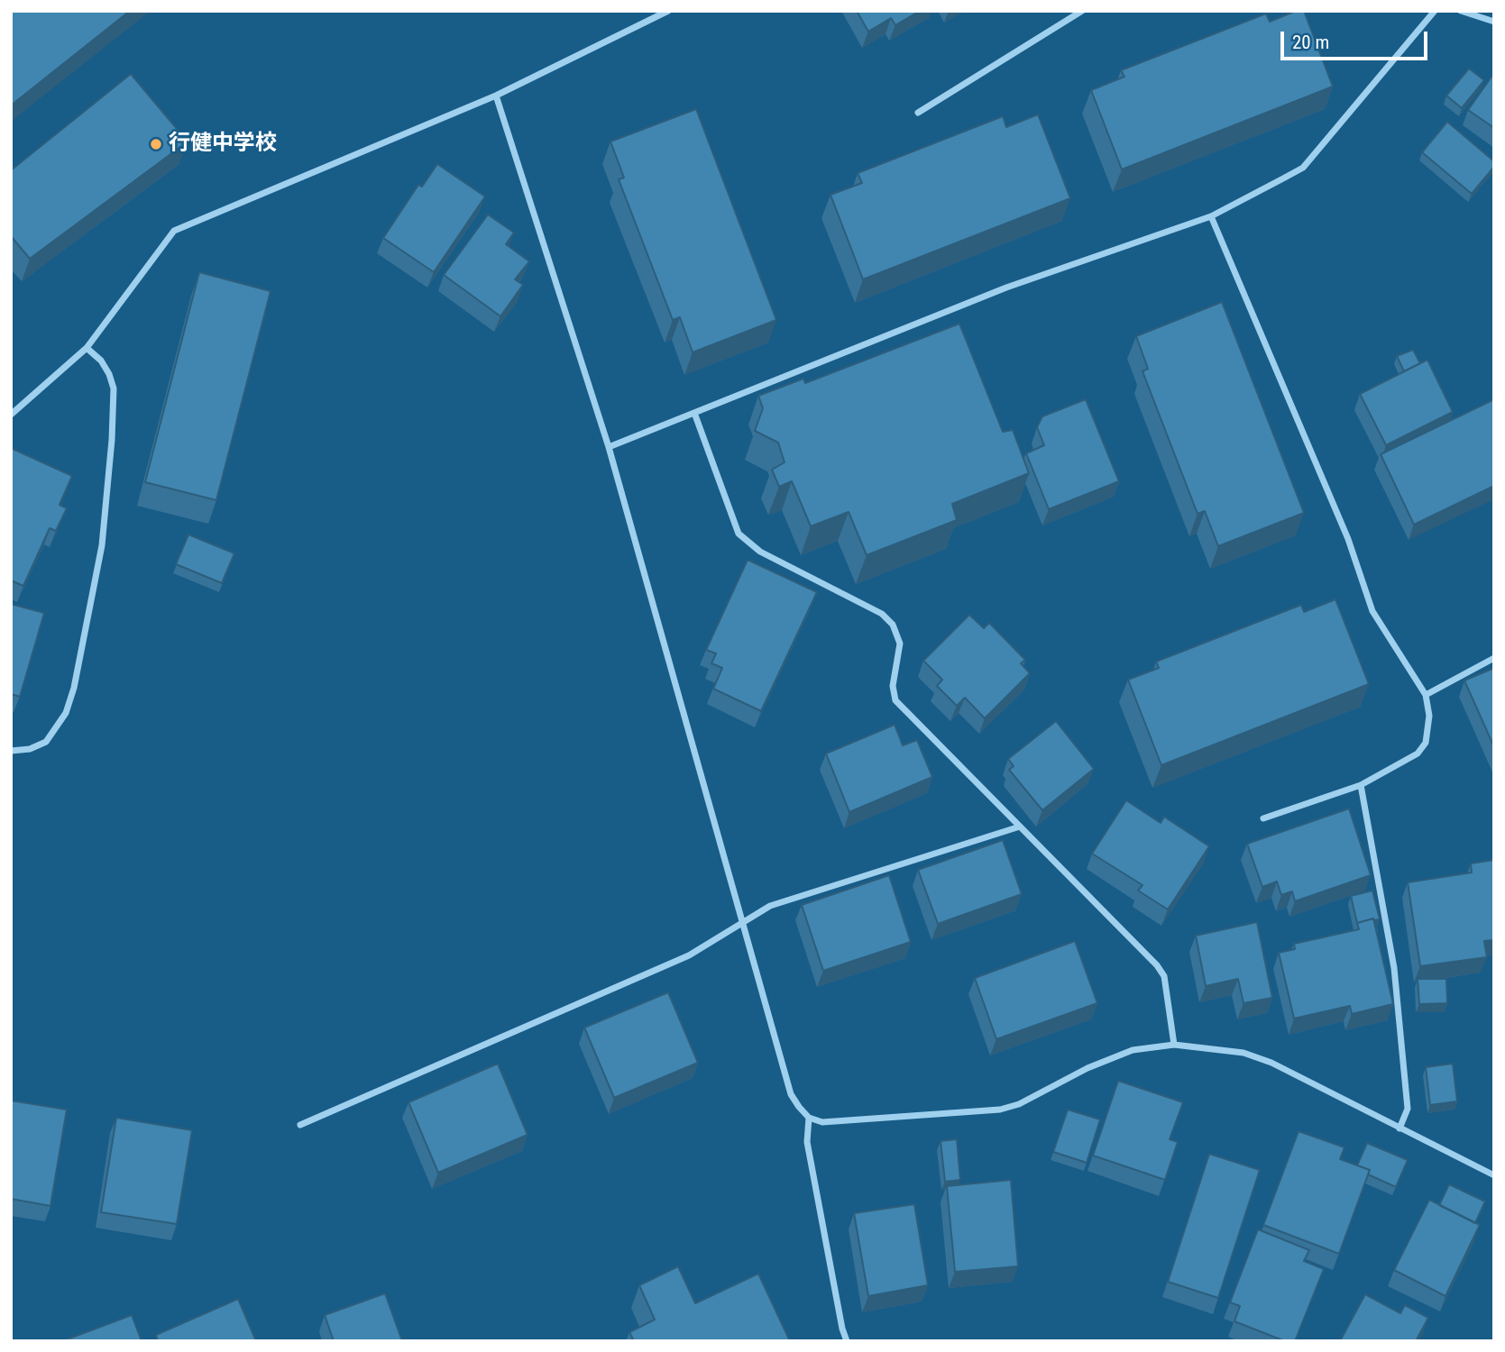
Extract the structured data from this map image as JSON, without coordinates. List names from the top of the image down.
{
  "places": ["行健中学校"],
  "scale_bar": "20 m"
}
